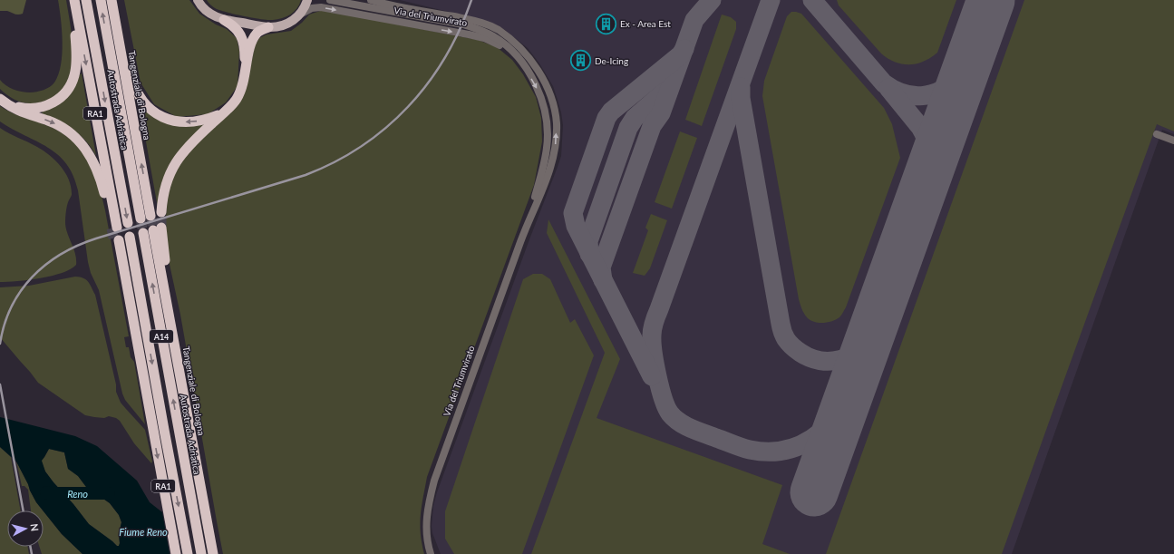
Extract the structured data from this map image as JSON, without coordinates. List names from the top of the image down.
{
  "streets": {
    "highway": [
      "Tangenziale di Bologna",
      "Autostrada Adriatica",
      "RA1",
      "A14"
    ],
    "main road": ["Via del Triumvirato"]
  },
  "crossings": [
    ["Tangenziale di Bologna", "Autostrada Adriatica"]
  ],
  "one_way": ["Tangenziale di Bologna"],
  "water": ["Reno", "Fiume Reno"],
  "places": {
    "building": ["Ex - Area Est", "De-Icing"]
  },
  "north": "right"
}
